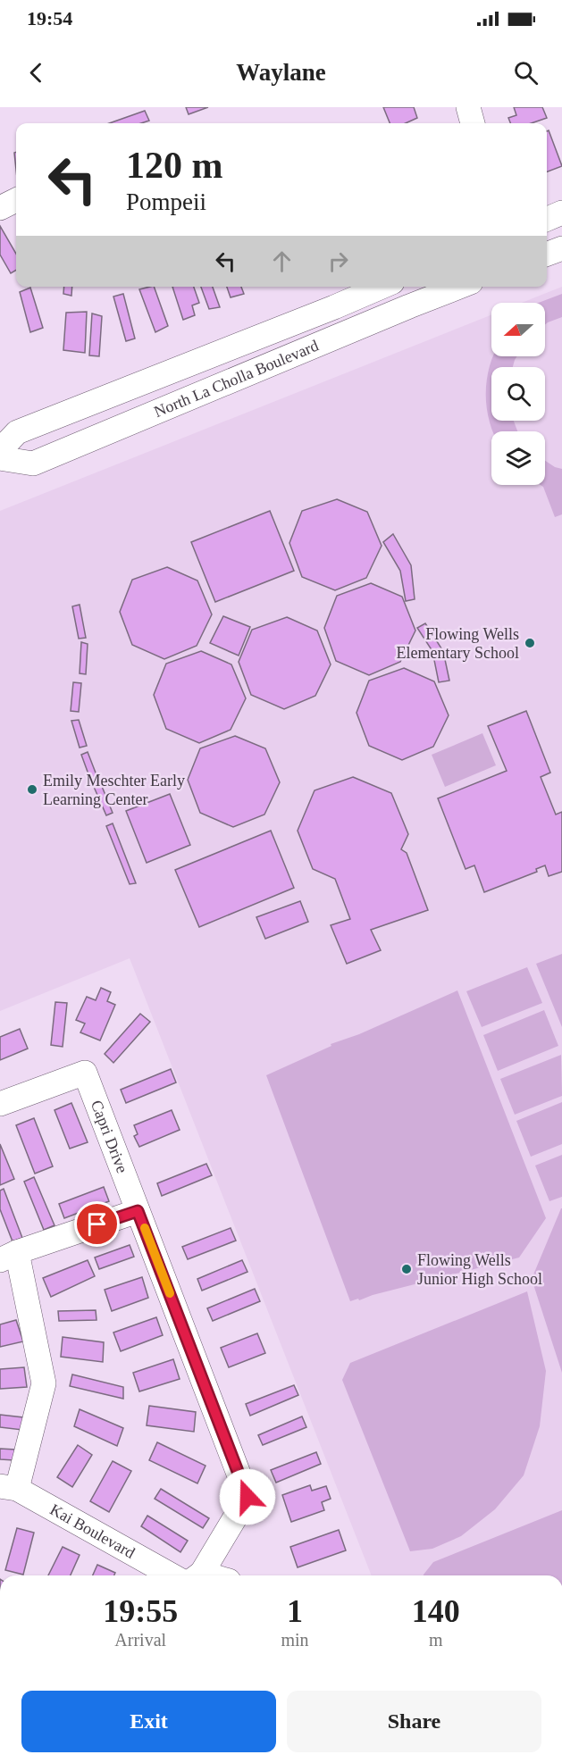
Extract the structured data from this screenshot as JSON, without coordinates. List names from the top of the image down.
{
  "streets": {
    "street": ["North La Cholla Boulevard", "Capri Drive", "Kai Boulevard"]
  },
  "places": ["Flowing Wells Elementary School", "Emily Meschter Early Learning Center", "Flowing Wells Junior High School"],
  "north": "left",
  "page": {
    "status": "19:54",
    "header": "Waylane",
    "turn": ["120 m", "Pompeii"],
    "eta": [
      "19:55",
      "Arrival",
      "1",
      "min",
      "140",
      "m"
    ],
    "buttons": ["Exit", "Share"]
  }
}
